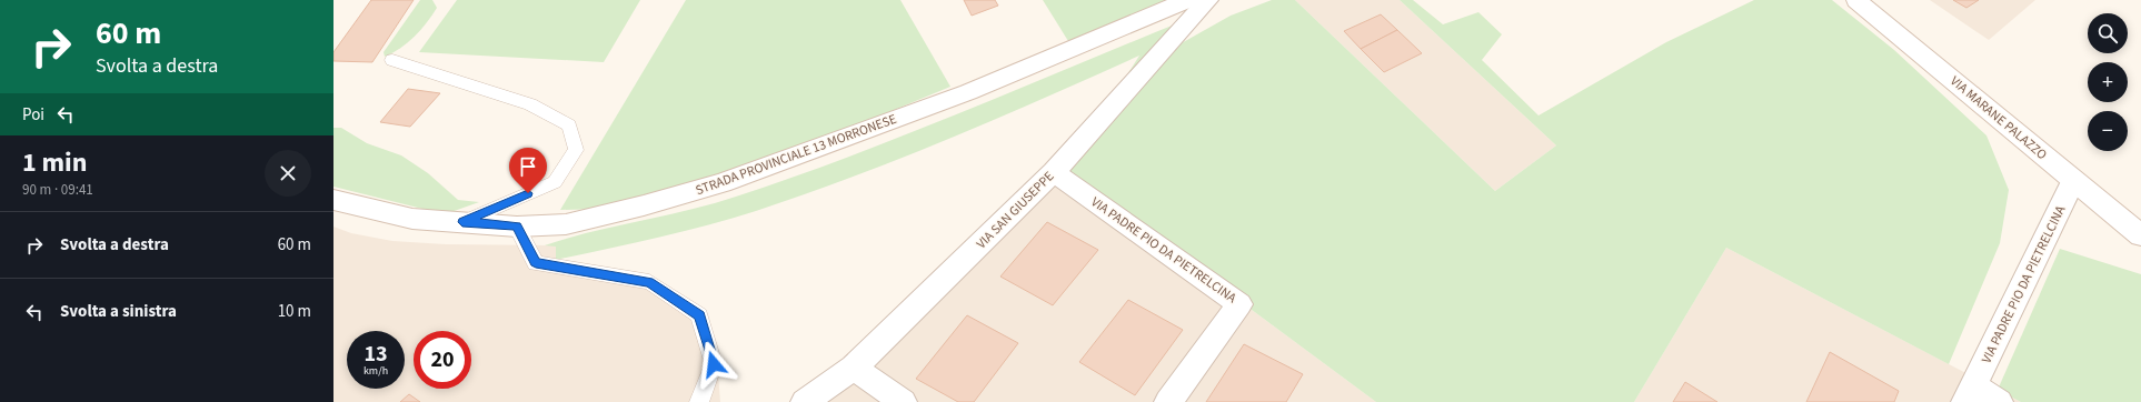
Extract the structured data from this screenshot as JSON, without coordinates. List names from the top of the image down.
{
  "streets": {
    "street": [
      "VIA MARANE PALAZZO",
      "STRADA PROVINCIALE 13 MORRONESE",
      "VIA SAN GIUSEPPE",
      "VIA PADRE PIO DA PIETRELCINA"
    ]
  },
  "crossings": [
    ["VIA MARANE PALAZZO", "VIA PADRE PIO DA PIETRELCINA"],
    ["VIA SAN GIUSEPPE", "VIA PADRE PIO DA PIETRELCINA"]
  ],
  "page": {
    "turn": ["60 m", "Svolta a destra"],
    "map_buttons": ["+", "−"],
    "then": "Poi",
    "heading": ["1 min", "90 m · 09:41"],
    "list": [
      {
        "name": "Svolta a destra",
        "value": "60 m"
      },
      {
        "name": "Svolta a sinistra",
        "value": "10 m"
      }
    ],
    "speed": "13 km/h",
    "limit": "20"
  }
}
